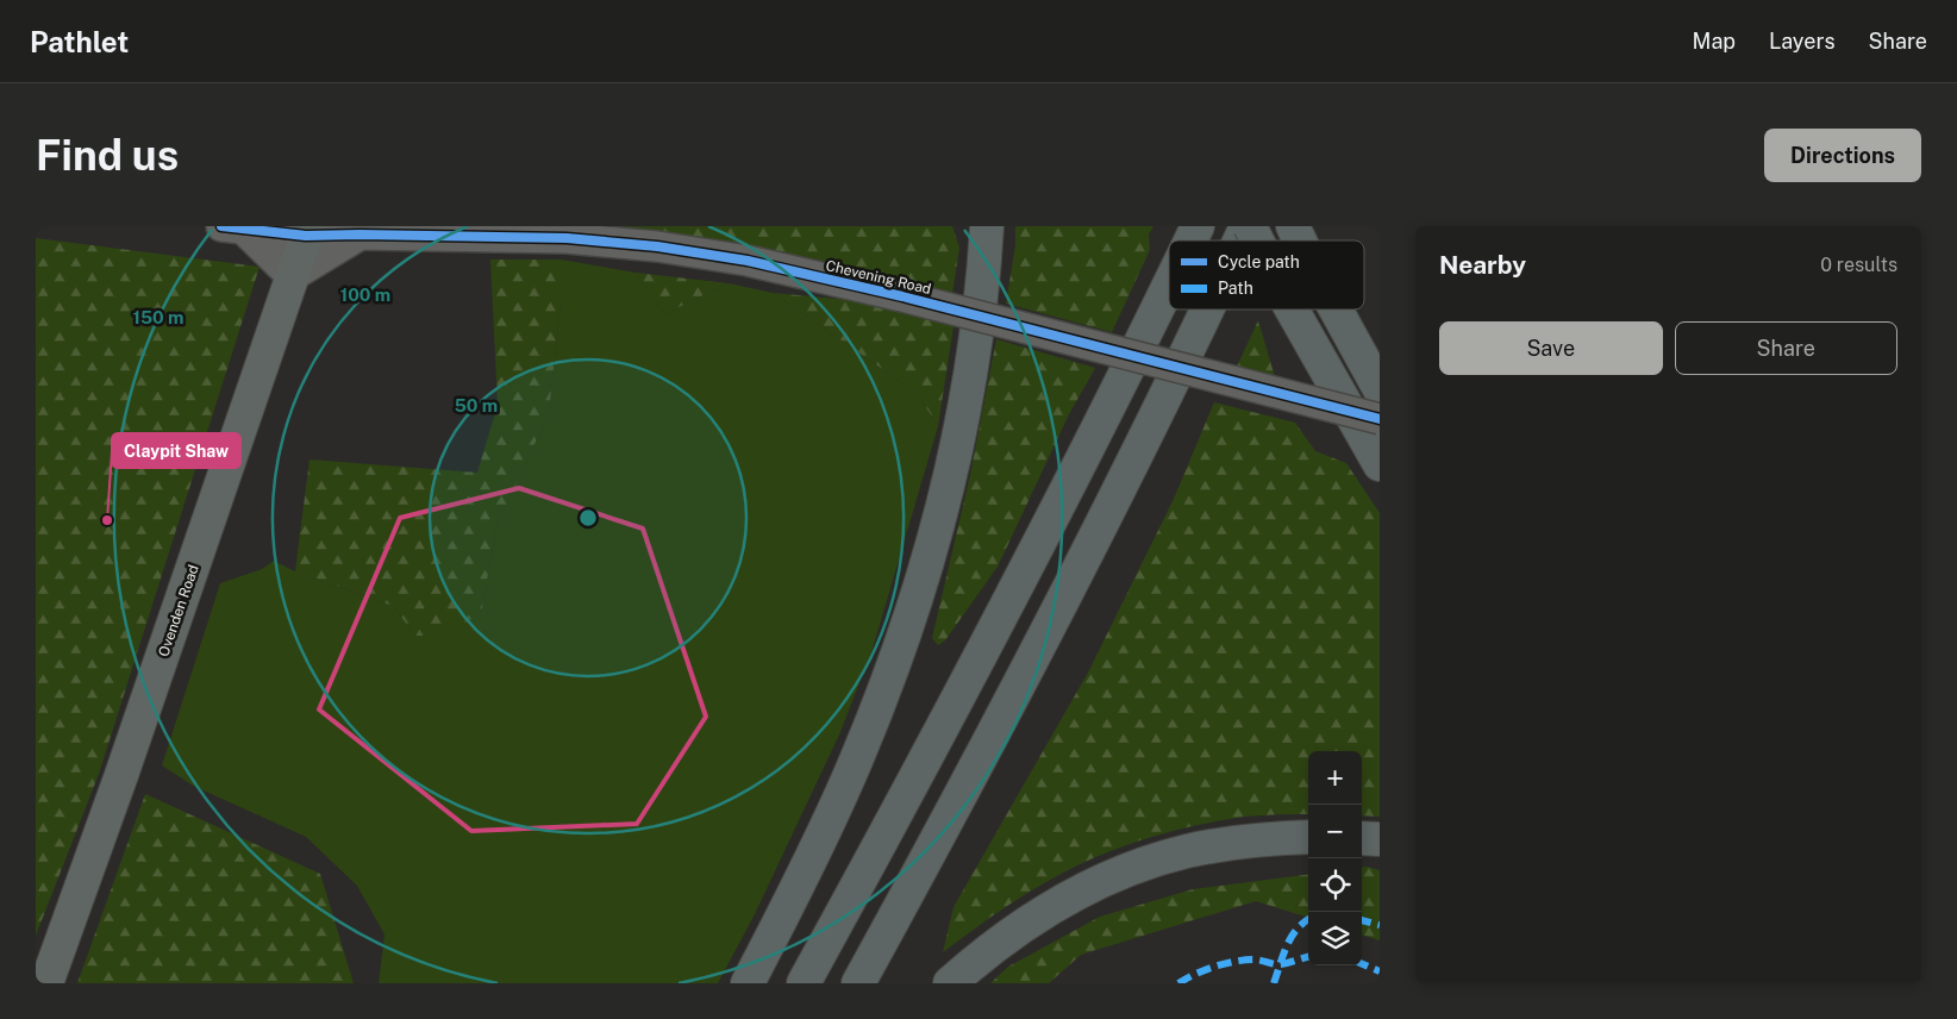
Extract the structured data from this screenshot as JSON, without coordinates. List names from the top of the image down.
{
  "streets": {
    "main road": ["Ovenden Road"],
    "street": ["Chevening Road"]
  },
  "crossings": [
    ["Chevening Road", "Ovenden Road"]
  ],
  "places": ["Claypit Shaw"],
  "legend": ["Cycle path", "Path"],
  "page": {
    "header": "Pathlet",
    "nav": ["Map", "Layers", "Share"],
    "buttons": [
      "Directions",
      ["Save", "Share"]
    ],
    "title": "Find us",
    "heading": ["Nearby", "0 results"],
    "map_buttons": ["+", "−"]
  },
  "rings": ["100 m", "150 m", "50 m"]
}
